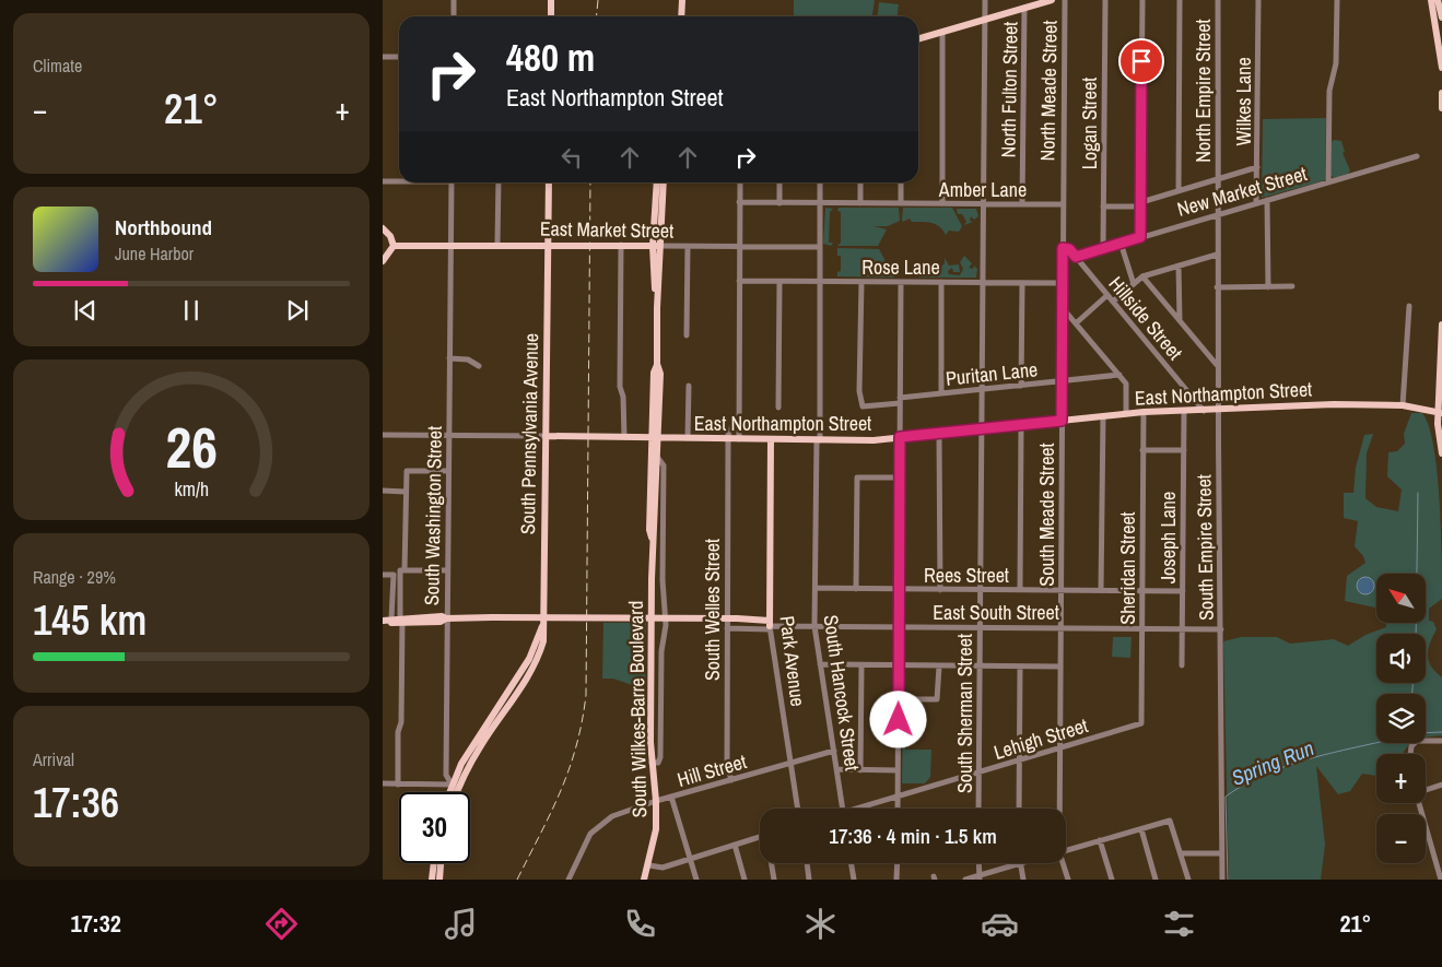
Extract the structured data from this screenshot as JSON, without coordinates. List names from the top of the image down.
{
  "streets": {
    "main road": [
      "East Market Street",
      "East Northampton Street",
      "South Pennsylvania Avenue",
      "Park Avenue",
      "South Wilkes-Barre Boulevard"
    ],
    "street": [
      "North Fulton Street",
      "North Meade Street",
      "North Empire Street",
      "Wilkes Lane",
      "Logan Street",
      "Amber Lane",
      "New Market Street",
      "Rose Lane",
      "Hillside Street",
      "Puritan Lane",
      "South Meade Street",
      "South Washington Street",
      "Joseph Lane",
      "South Empire Street",
      "Sheridan Street",
      "Rees Street",
      "South Welles Street",
      "East South Street",
      "South Hancock Street",
      "South Sherman Street",
      "Lehigh Street",
      "Hill Street"
    ]
  },
  "crossings": [
    ["North Fulton Street", "Amber Lane"],
    ["North Meade Street", "Amber Lane"],
    ["North Meade Street", "Hillside Street"],
    ["North Meade Street", "South Meade Street"],
    ["North Empire Street", "New Market Street"],
    ["North Empire Street", "South Empire Street"],
    ["Wilkes Lane", "New Market Street"],
    ["Logan Street", "New Market Street"],
    ["Amber Lane", "South Hancock Street"],
    ["Amber Lane", "South Sherman Street"],
    ["New Market Street", "Hillside Street"],
    ["New Market Street", "South Empire Street"],
    ["East Market Street", "South Pennsylvania Avenue"],
    ["East Market Street", "South Washington Street"],
    ["East Market Street", "South Hancock Street"],
    ["East Market Street", "South Wilkes-Barre Boulevard"],
    ["Rose Lane", "Puritan Lane"],
    ["Rose Lane", "South Meade Street"],
    ["Rose Lane", "South Hancock Street"],
    ["Rose Lane", "South Sherman Street"],
    ["Hillside Street", "East Northampton Street"],
    ["Hillside Street", "South Meade Street"],
    ["Puritan Lane", "South Meade Street"],
    ["Puritan Lane", "South Sherman Street"],
    ["East Northampton Street", "South Pennsylvania Avenue"],
    ["East Northampton Street", "South Meade Street"],
    ["East Northampton Street", "South Washington Street"],
    ["East Northampton Street", "Joseph Lane"],
    ["East Northampton Street", "South Empire Street"],
    ["East Northampton Street", "Sheridan Street"],
    ["East Northampton Street", "South Welles Street"],
    ["East Northampton Street", "Park Avenue"],
    ["East Northampton Street", "South Hancock Street"],
    ["East Northampton Street", "South Wilkes-Barre Boulevard"],
    ["East Northampton Street", "South Sherman Street"],
    ["South Pennsylvania Avenue", "South Washington Street"],
    ["South Meade Street", "Rees Street"],
    ["South Meade Street", "East South Street"],
    ["South Meade Street", "Lehigh Street"],
    ["Joseph Lane", "Rees Street"],
    ["Joseph Lane", "East South Street"],
    ["South Empire Street", "East South Street"],
    ["Sheridan Street", "Rees Street"],
    ["Sheridan Street", "East South Street"],
    ["Sheridan Street", "Lehigh Street"],
    ["Rees Street", "South Hancock Street"],
    ["Rees Street", "South Sherman Street"],
    ["South Welles Street", "East South Street"],
    ["South Welles Street", "Hill Street"],
    ["East South Street", "Park Avenue"],
    ["East South Street", "South Hancock Street"],
    ["East South Street", "South Sherman Street"],
    ["Park Avenue", "Hill Street"],
    ["South Hancock Street", "Hill Street"],
    ["South Wilkes-Barre Boulevard", "Hill Street"],
    ["South Sherman Street", "Lehigh Street"]
  ],
  "water": ["Spring Run"],
  "north": "top left",
  "page": {
    "tile": [
      "Climate",
      ["Range · 29%", "145 km"],
      ["Arrival", "17:36"]
    ],
    "turn": ["480 m", "East Northampton Street"],
    "heat": ["−", "21°", "+"],
    "song": ["Northbound", "June Harbor"],
    "map_buttons": ["+", "−"],
    "limit": "30",
    "trip": "17:36 · 4 min · 1.5 km",
    "tabs": ["17:32", "21°"],
    "gauge": ["26", "km/h"]
  }
}
